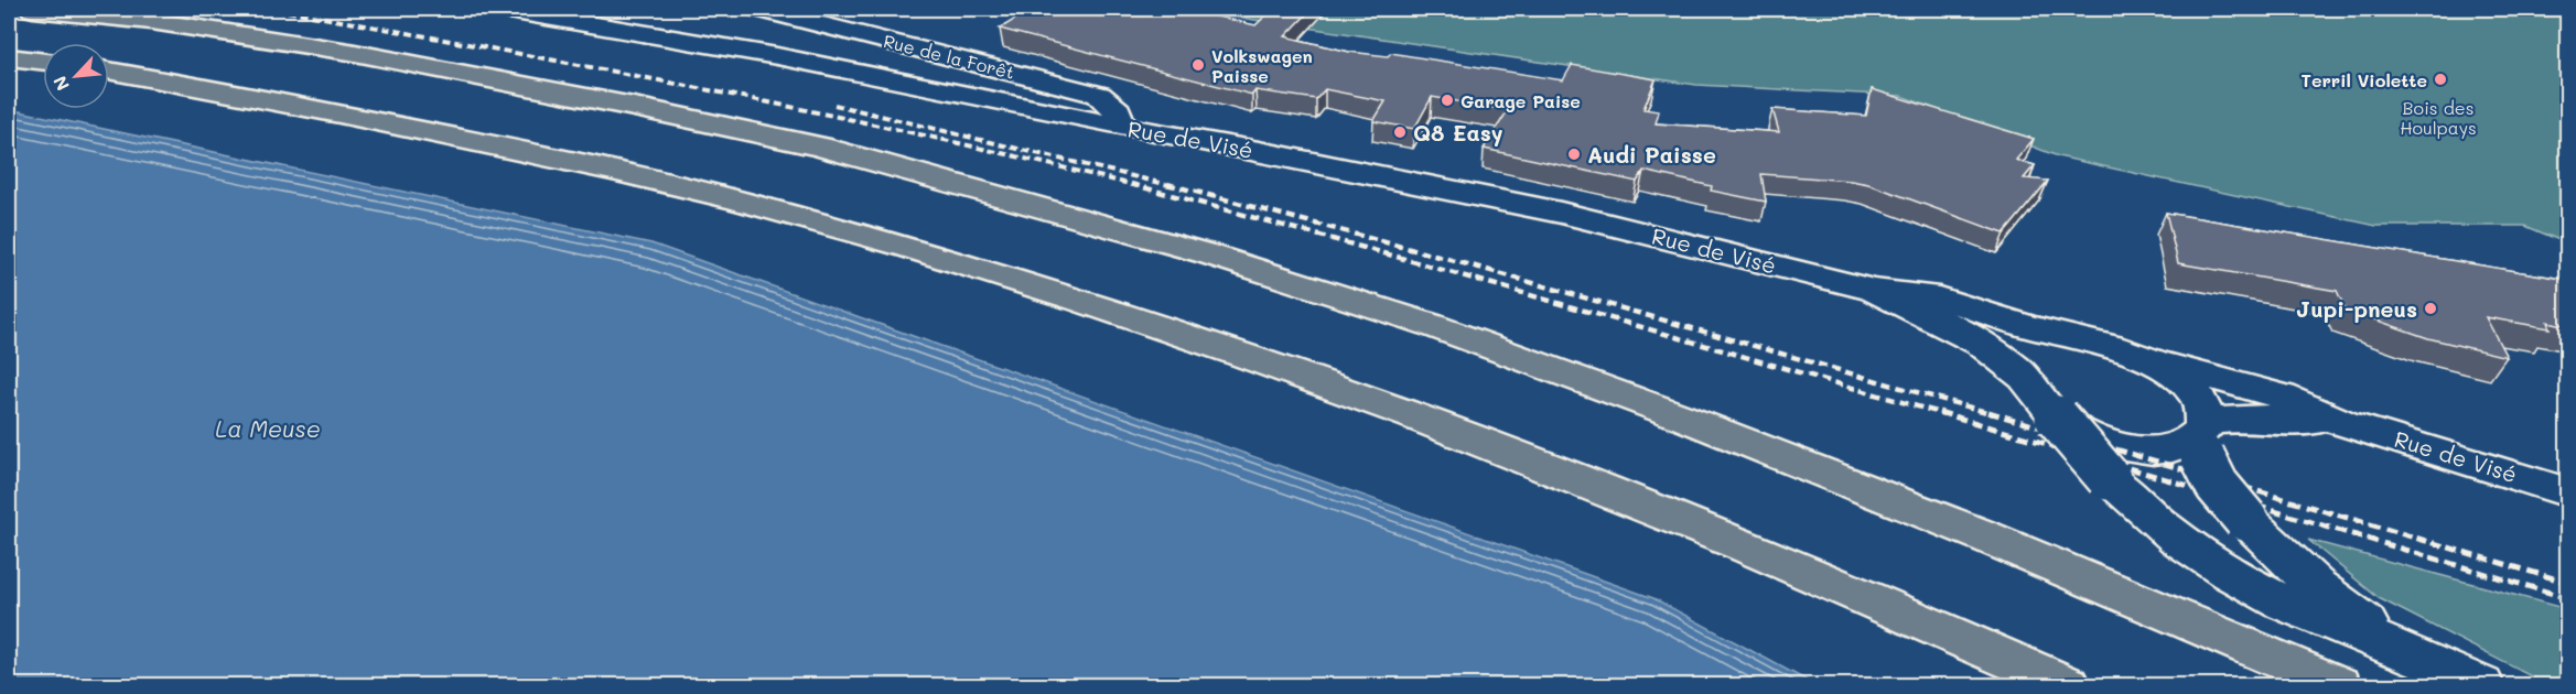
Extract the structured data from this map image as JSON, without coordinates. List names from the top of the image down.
{
  "streets": {
    "main road": ["Rue de la Forêt", "Rue de Visé"]
  },
  "crossings": [
    ["Rue de la Forêt", "Rue de Visé"]
  ],
  "water": ["La Meuse"],
  "parks": ["Bois des Houlpays"],
  "places": [
    "Volkswagen Paisse",
    "Terril Violette",
    "Garage Paise",
    "Q8 Easy",
    "Audi Paisse",
    "Jupi-pneus"
  ],
  "north": "bottom left"
}
